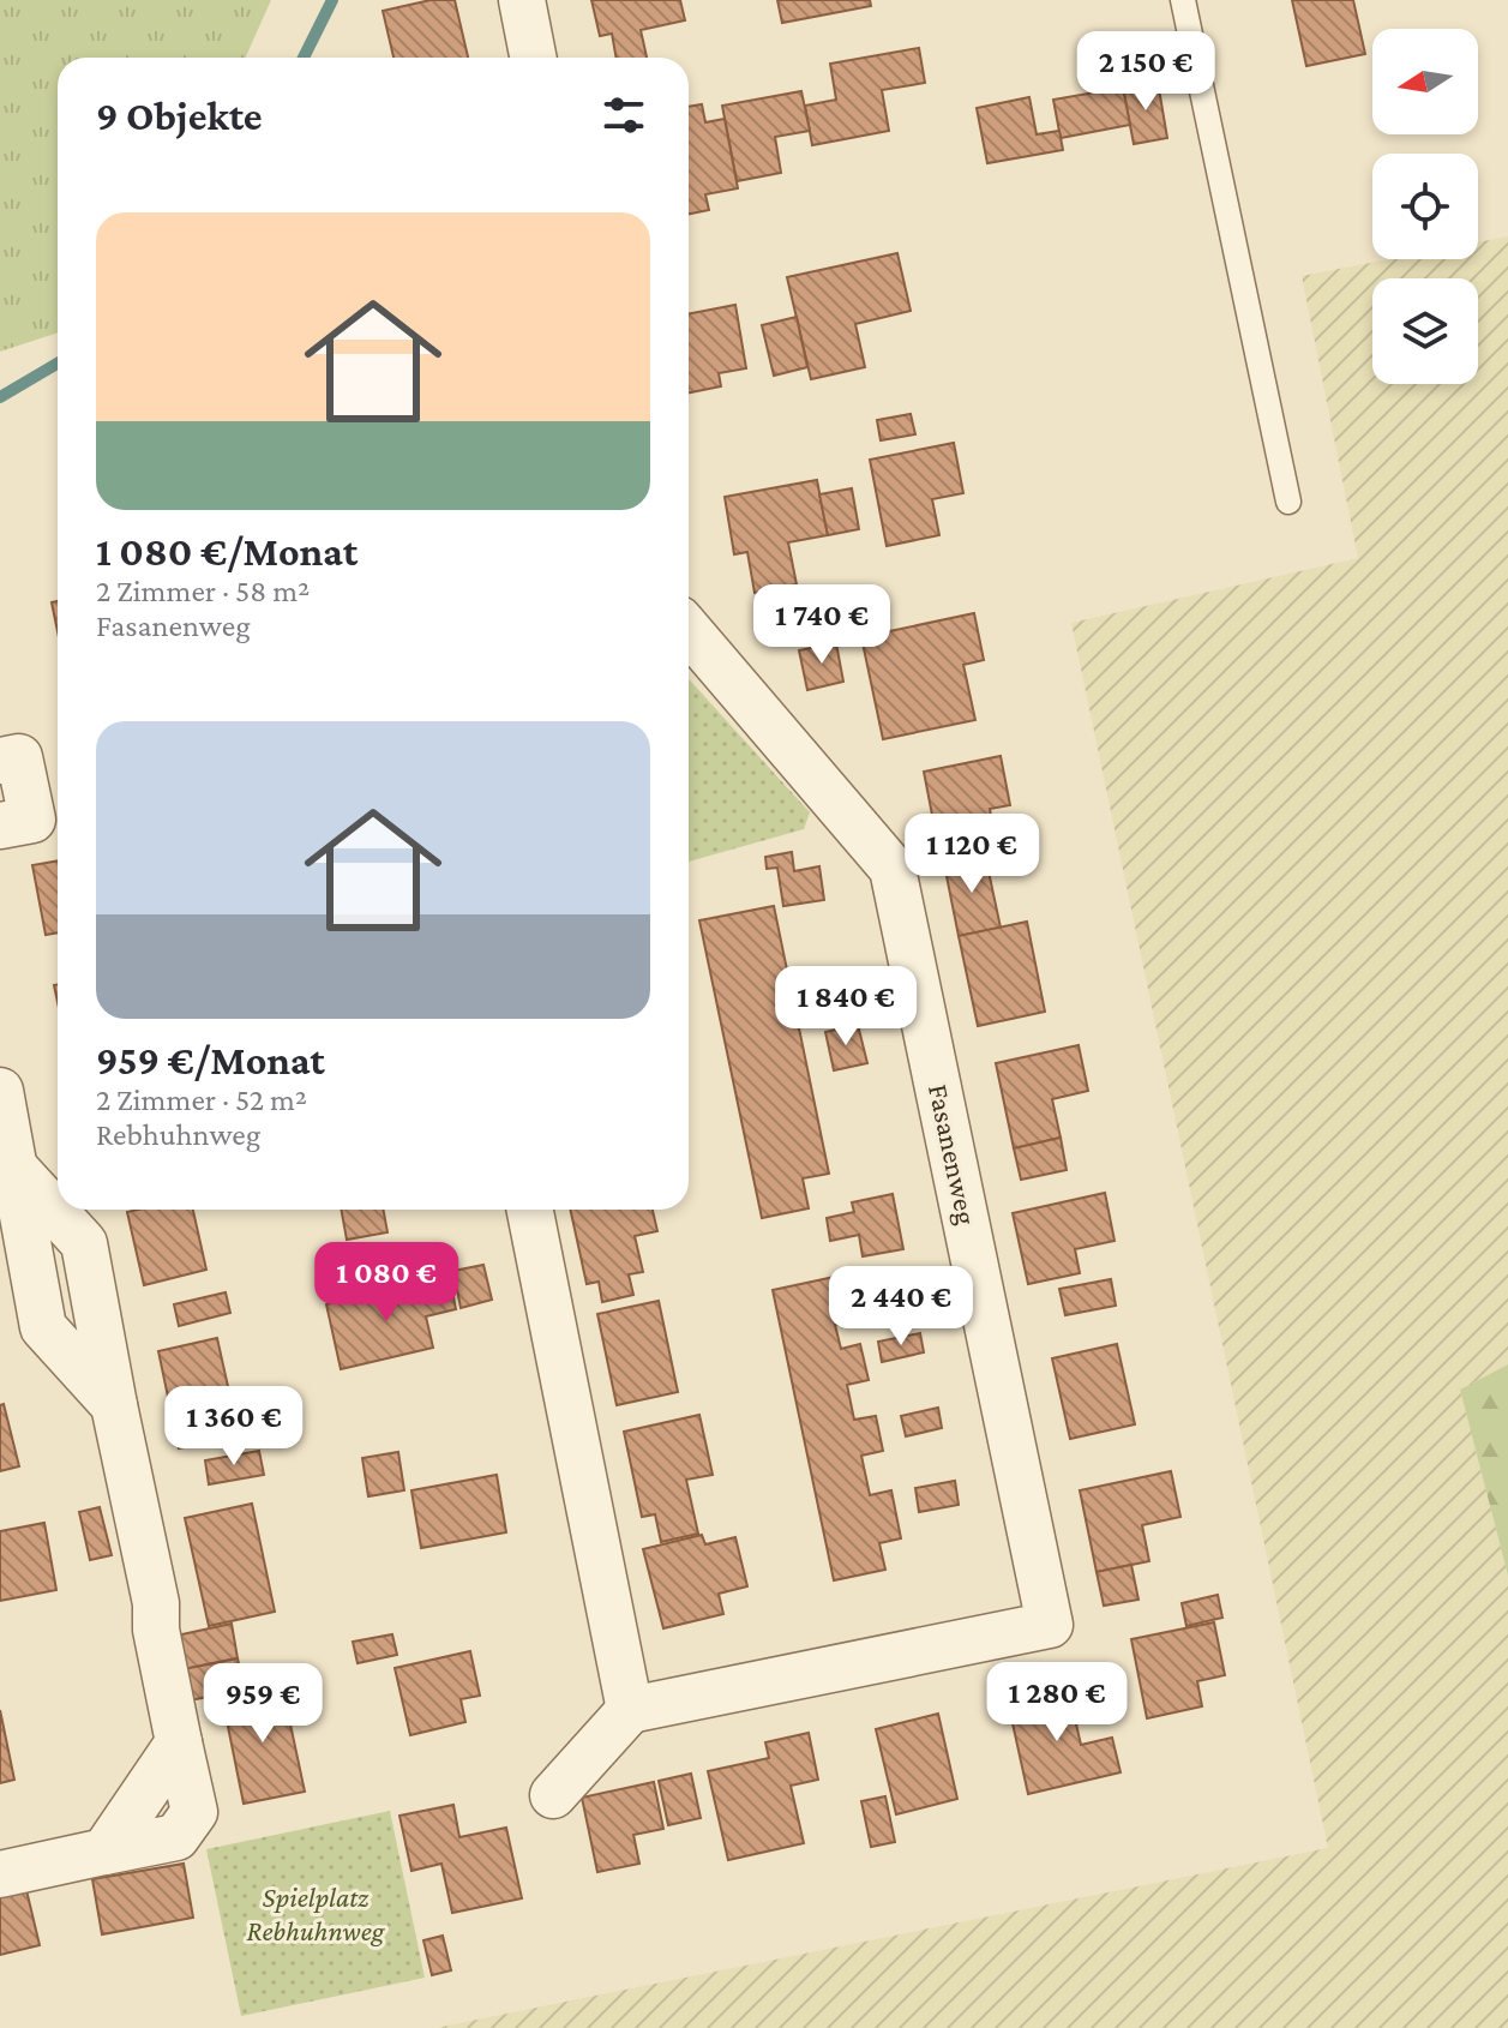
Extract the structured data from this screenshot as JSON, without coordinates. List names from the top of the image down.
{
  "streets": {
    "street": ["Fasanenweg"]
  },
  "parks": ["Spielplatz Rebhuhnweg"],
  "north": "left",
  "page": {
    "price": [
      "2 150 €",
      "1 740 €",
      "1 120 €",
      "1 840 €",
      "1 080 €",
      "2 440 €",
      "1 360 €",
      "1 280 €",
      "959 €"
    ],
    "heading": "9 Objekte",
    "list": [
      {
        "name": "1 080 €/Monat",
        "note": "2 Zimmer · 58 m² · Fasanenweg"
      },
      {
        "name": "959 €/Monat",
        "note": "2 Zimmer · 52 m² · Rebhuhnweg"
      }
    ]
  }
}
